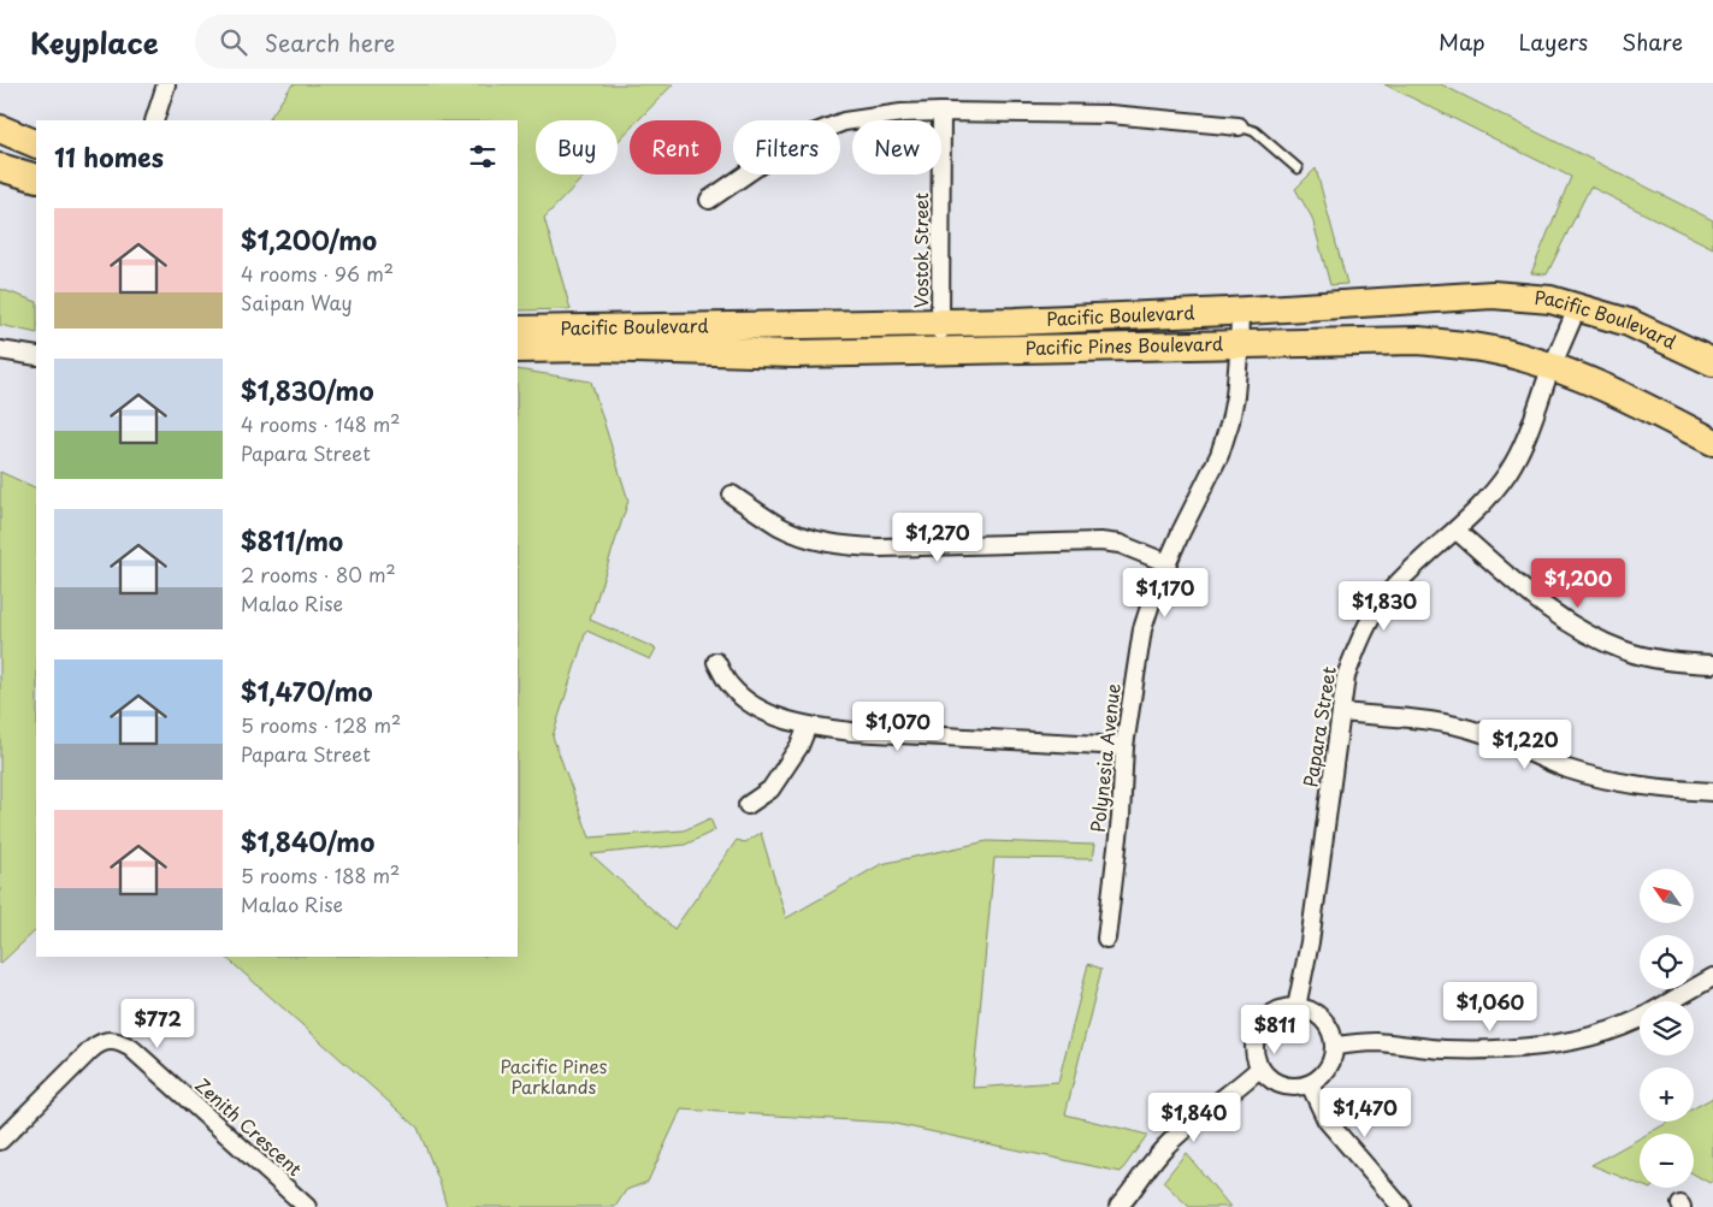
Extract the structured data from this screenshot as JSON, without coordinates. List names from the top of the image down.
{
  "streets": {
    "main road": ["Pacific Boulevard", "Pacific Pines Boulevard"],
    "street": [
      "Vostok Street",
      "Papara Street",
      "Polynesia Avenue",
      "Zenith Crescent"
    ]
  },
  "crossings": [
    ["Vostok Street", "Pacific Boulevard"],
    ["Vostok Street", "Pacific Pines Boulevard"],
    ["Pacific Boulevard", "Papara Street"],
    ["Pacific Boulevard", "Polynesia Avenue"],
    ["Pacific Pines Boulevard", "Papara Street"],
    ["Pacific Pines Boulevard", "Polynesia Avenue"]
  ],
  "parks": ["Pacific Pines Parklands"],
  "north": "top left",
  "page": {
    "header": "Keyplace",
    "search": "Search here",
    "nav": ["Map", "Layers", "Share"],
    "chip": [
      "Buy",
      "Rent",
      "Filters",
      "New"
    ],
    "heading": "11 homes",
    "list": [
      {
        "name": "$1,200/mo",
        "note": "4 rooms · 96 m² · Saipan Way"
      },
      {
        "name": "$1,830/mo",
        "note": "4 rooms · 148 m² · Papara Street"
      },
      {
        "name": "$811/mo",
        "note": "2 rooms · 80 m² · Malao Rise"
      },
      {
        "name": "$1,470/mo",
        "note": "5 rooms · 128 m² · Papara Street"
      },
      {
        "name": "$1,840/mo",
        "note": "5 rooms · 188 m² · Malao Rise"
      }
    ],
    "price": [
      "$1,270",
      "$1,200",
      "$1,170",
      "$1,830",
      "$1,070",
      "$1,220",
      "$1,060",
      "$772",
      "$811",
      "$1,470",
      "$1,840"
    ],
    "map_buttons": ["+", "−"]
  }
}
